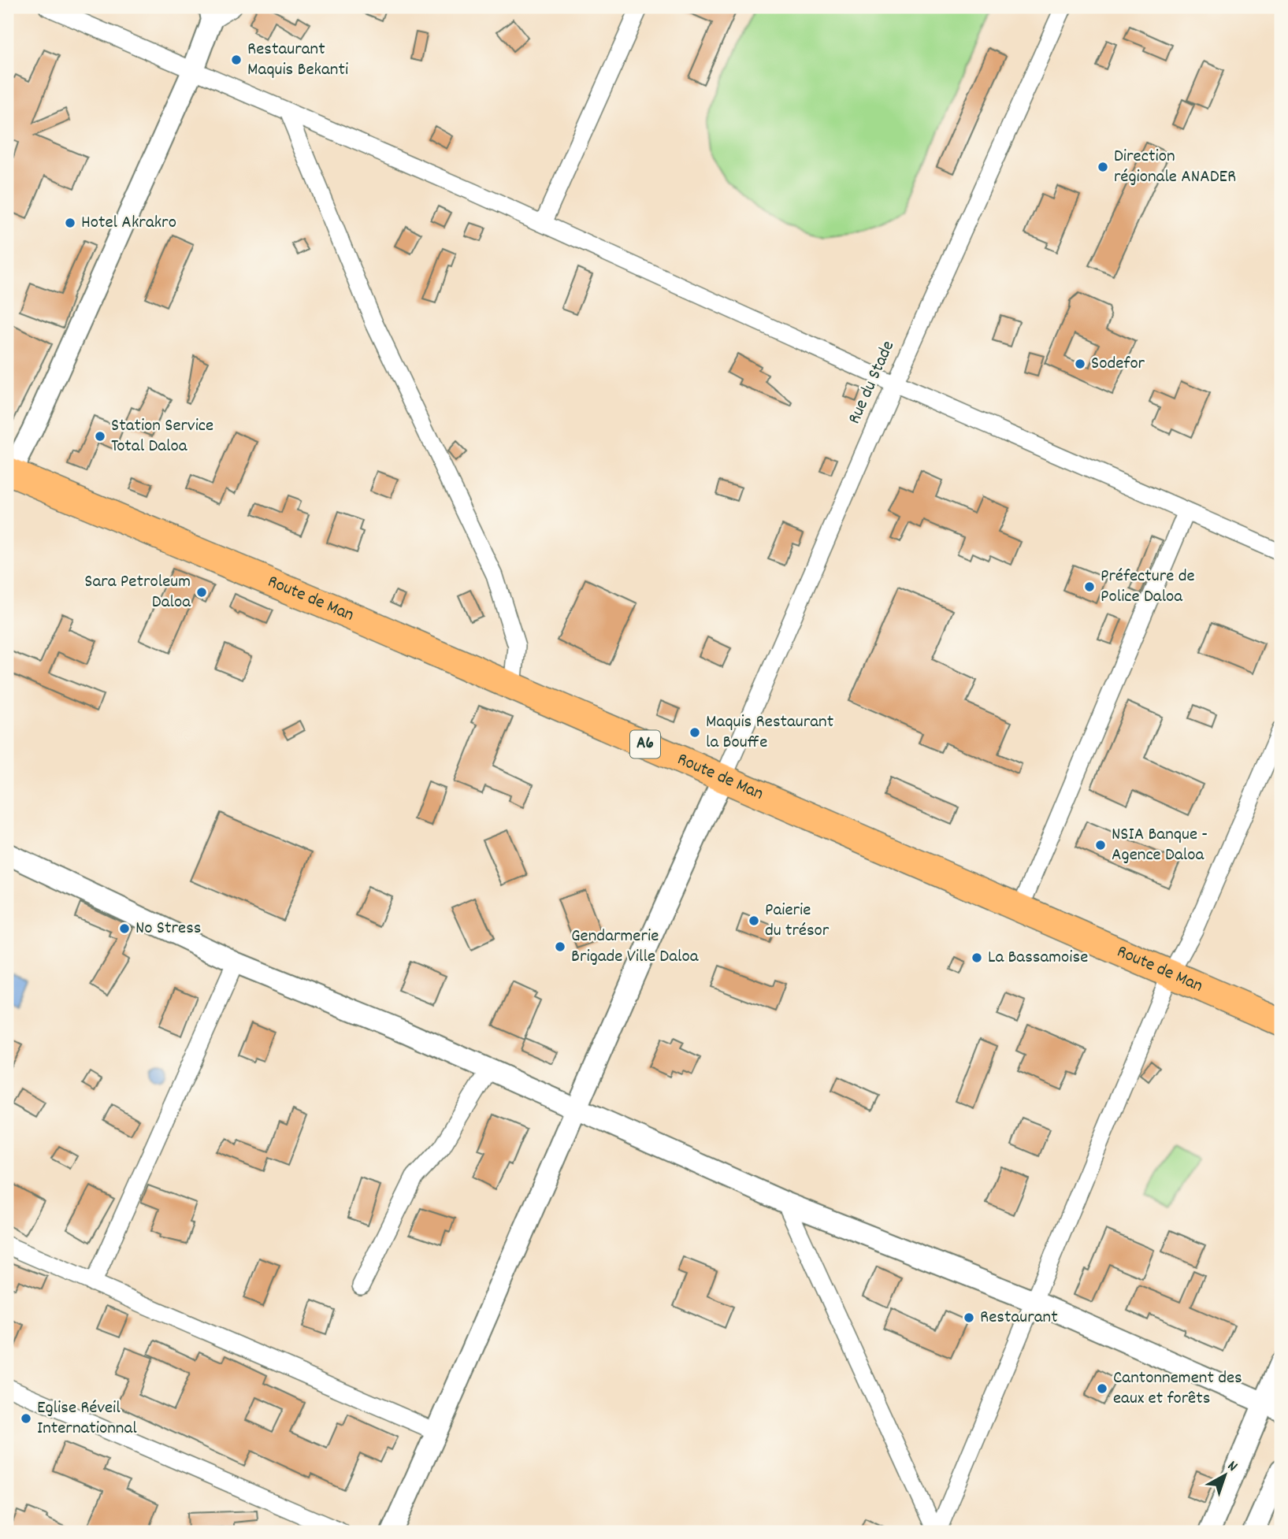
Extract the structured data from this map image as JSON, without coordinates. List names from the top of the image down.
{
  "streets": {
    "highway": ["Route de Man", "A6"],
    "street": ["Rue du Stade"]
  },
  "crossings": [
    ["Rue du Stade", "Route de Man"]
  ],
  "places": [
    "Restaurant Maquis Bekanti",
    "Direction régionale ANADER",
    "Hotel Akrakro",
    "Sodefor",
    "Station Service Total Daloa",
    "Préfecture de Police Daloa",
    "Sara Petroleum Daloa",
    "Maquis Restaurant la Bouffe",
    "NSIA Banque - Agence Daloa",
    "Paierie du trésor",
    "No Stress",
    "Gendarmerie Brigade Ville Daloa",
    "La Bassamoise",
    "Restaurant",
    "Cantonnement des eaux et forêts",
    "Eglise Réveil Internationnal"
  ],
  "north": "top right"
}
